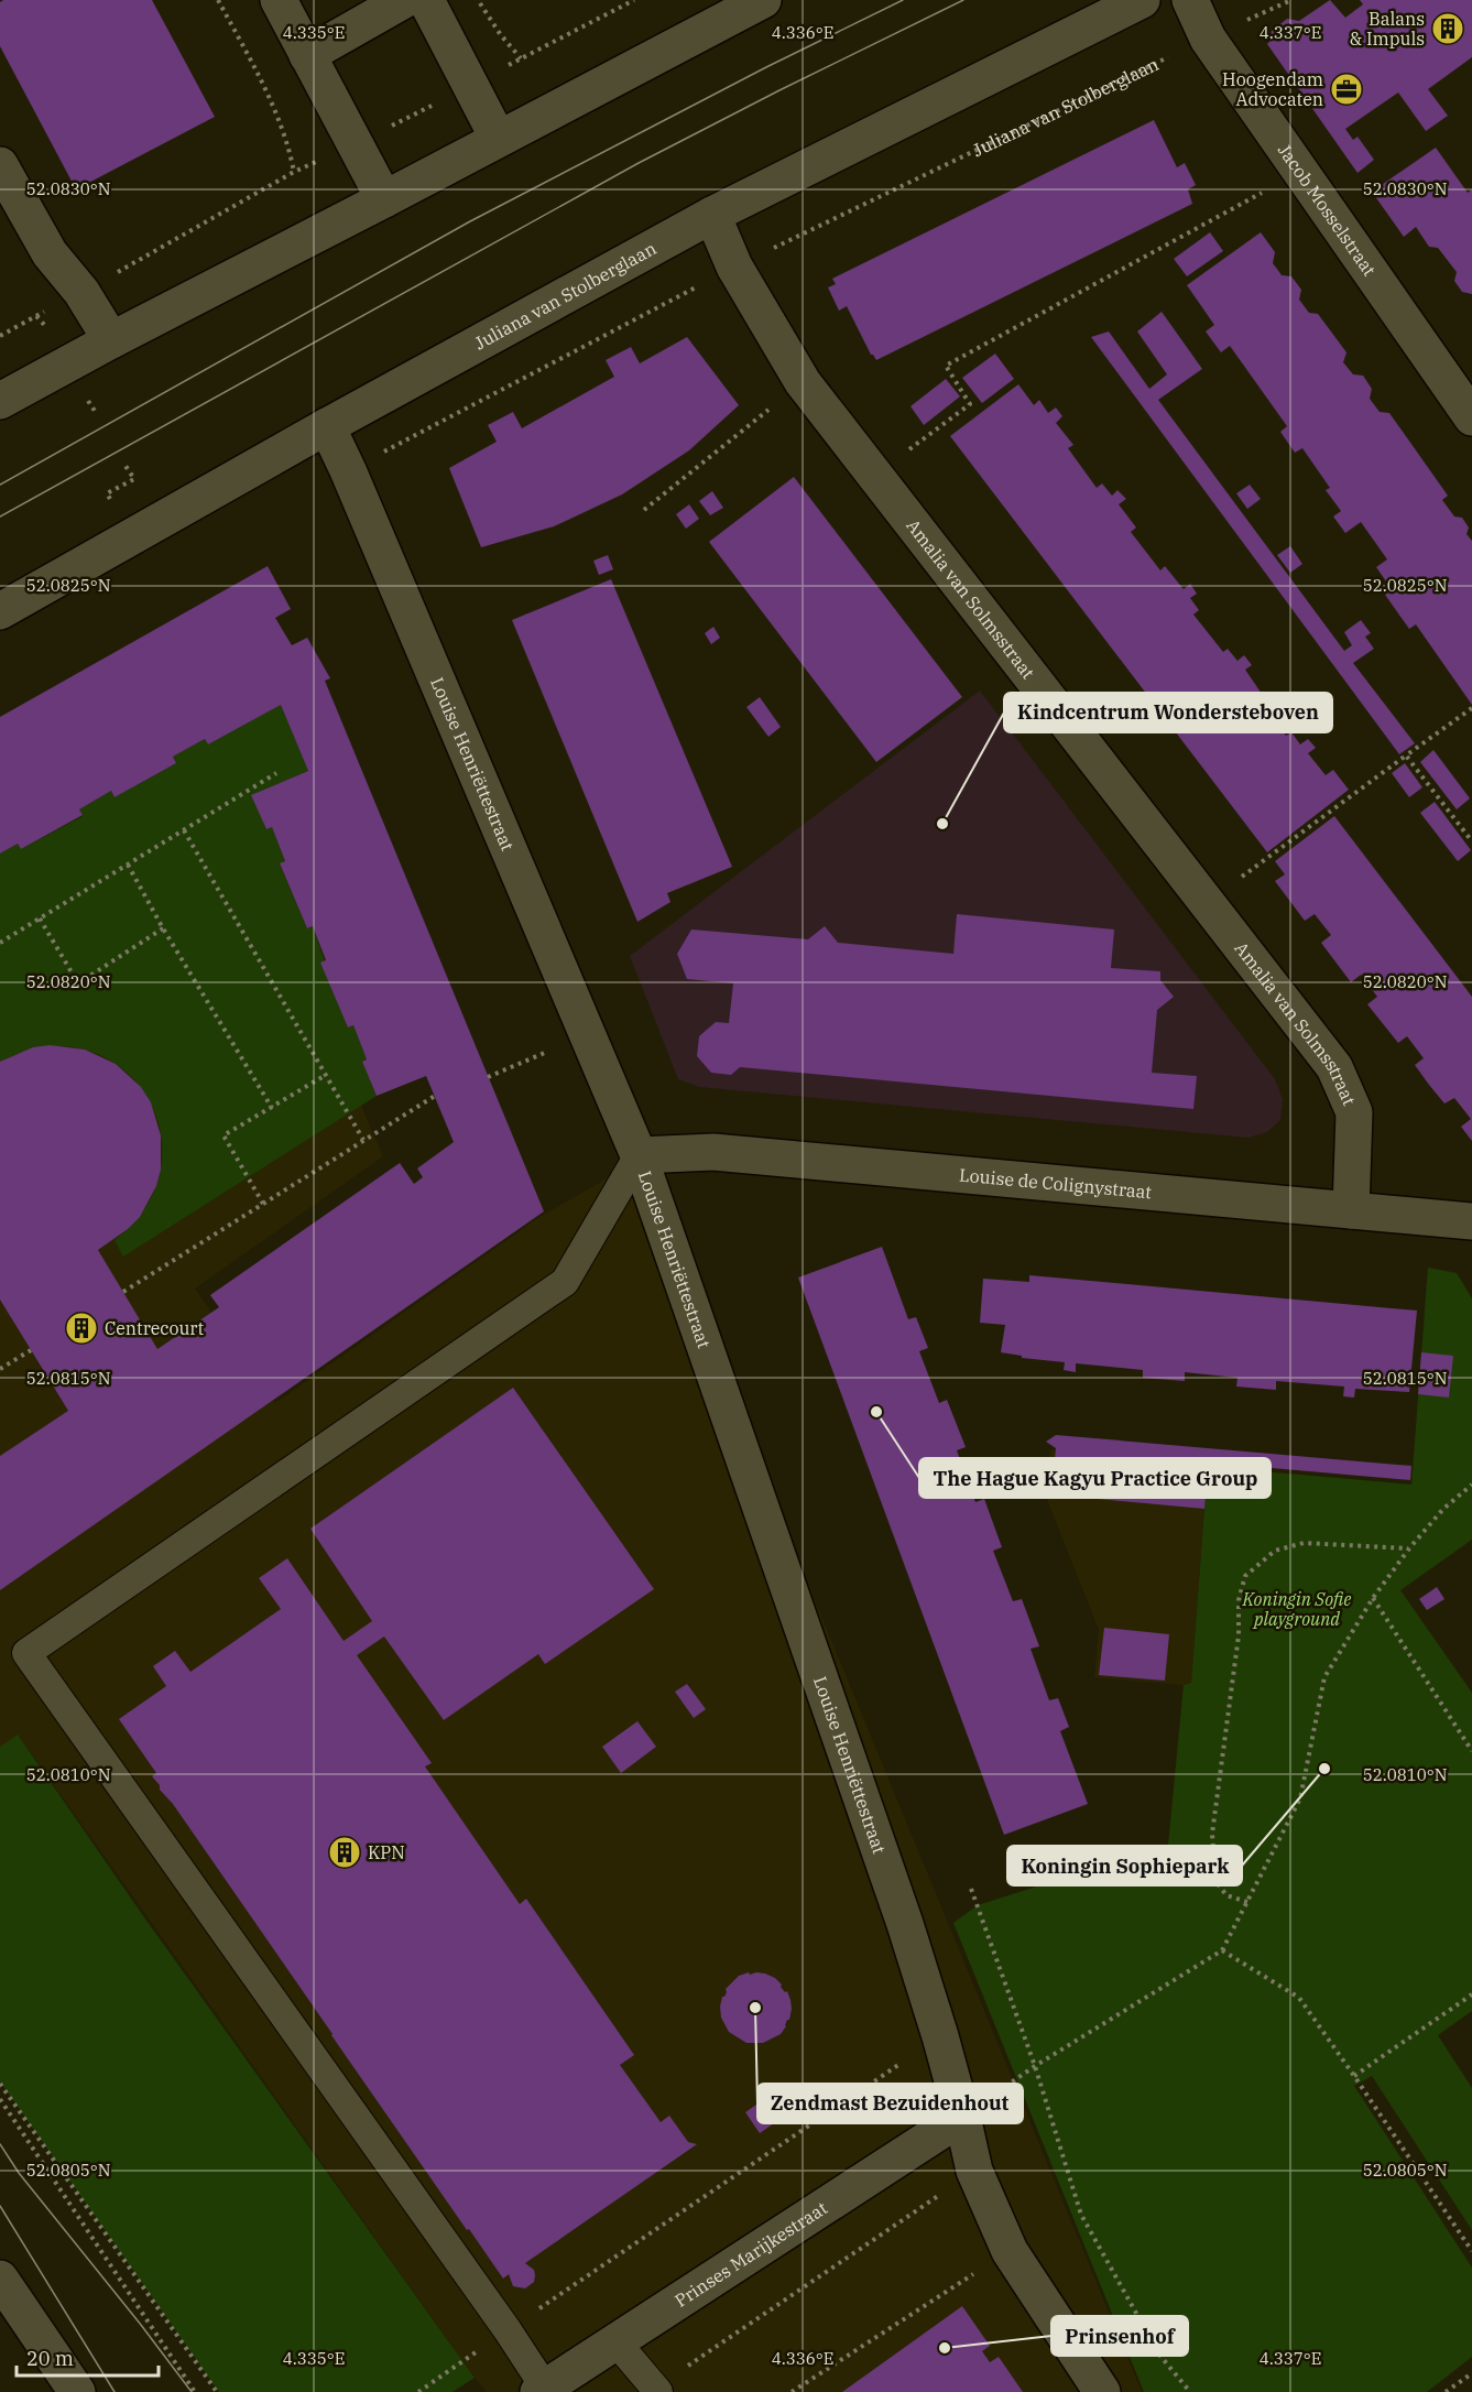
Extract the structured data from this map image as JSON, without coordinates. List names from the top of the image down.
{
  "streets": {
    "street": [
      "Juliana van Stolberglaan",
      "Jacob Mosselstraat",
      "Amalia van Solmsstraat",
      "Louise Henriëttestraat",
      "Louise de Colignystraat",
      "Prinses Marijkestraat"
    ]
  },
  "crossings": [
    ["Juliana van Stolberglaan", "Jacob Mosselstraat"],
    ["Juliana van Stolberglaan", "Amalia van Solmsstraat"],
    ["Juliana van Stolberglaan", "Louise Henriëttestraat"],
    ["Amalia van Solmsstraat", "Louise de Colignystraat"],
    ["Louise Henriëttestraat", "Louise de Colignystraat"],
    ["Louise Henriëttestraat", "Prinses Marijkestraat"]
  ],
  "parks": ["Koningin Sofie playground"],
  "places": {
    "building": ["Balans & Impuls", "Centrecourt", "KPN"],
    "office": ["Hoogendam Advocaten"],
    "other": [
      "Kindcentrum Wondersteboven",
      "The Hague Kagyu Practice Group",
      "Koningin Sophiepark",
      "Zendmast Bezuidenhout",
      "Prinsenhof"
    ]
  },
  "scale_bar": "20 m",
  "coordinates": [
    "4.335°E",
    "4.336°E",
    "4.337°E",
    "52.0830°N",
    "52.0825°N",
    "52.0820°N",
    "52.0815°N",
    "52.0810°N",
    "52.0805°N"
  ]
}
